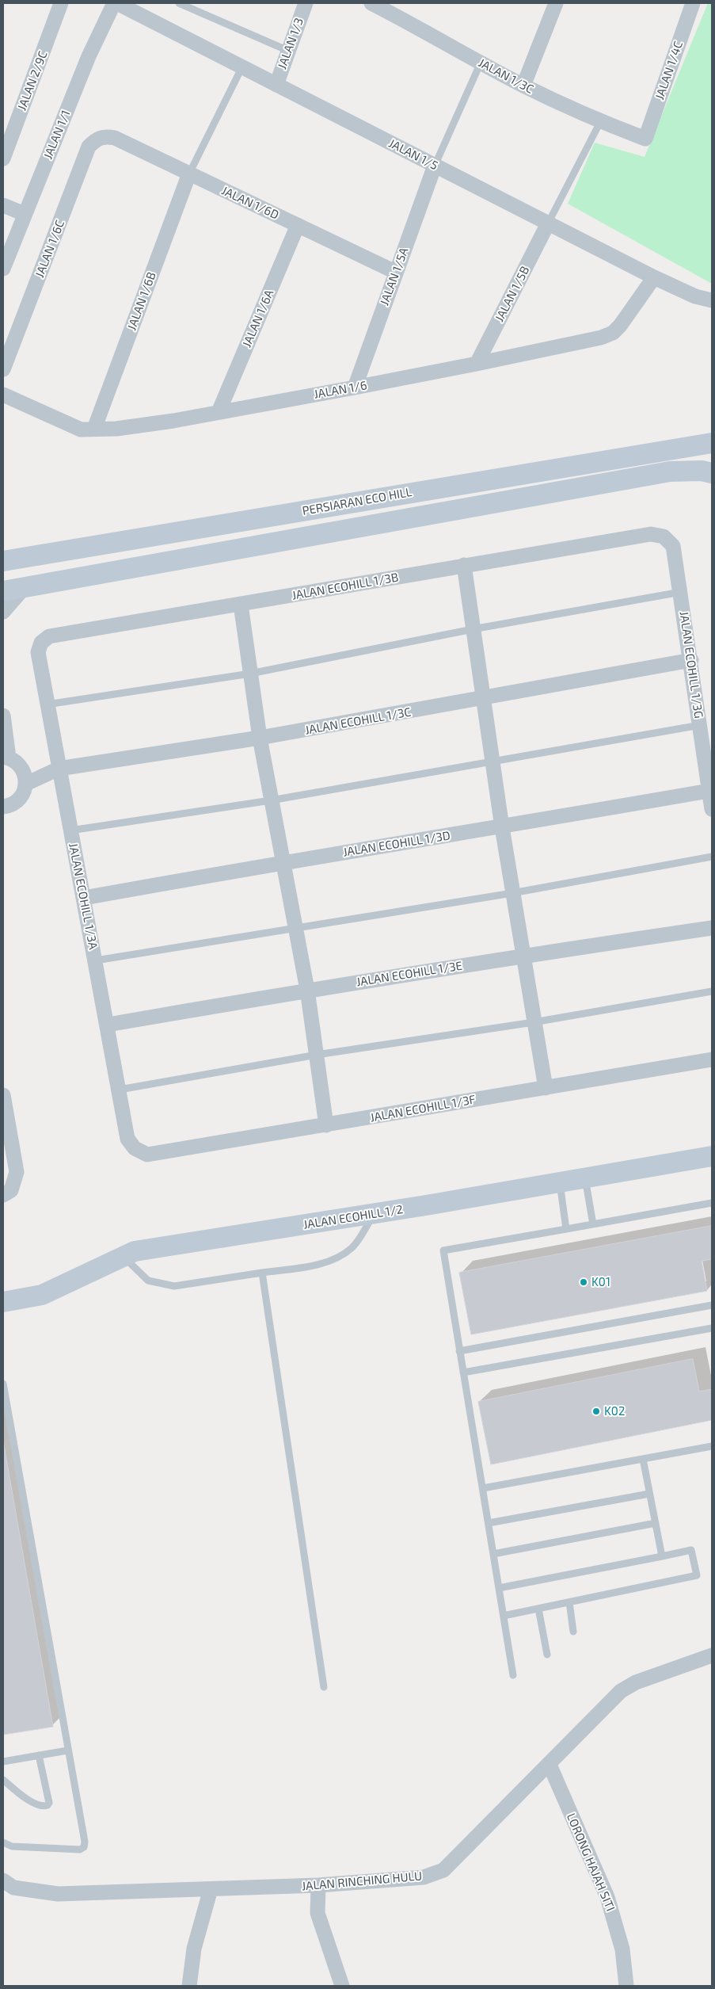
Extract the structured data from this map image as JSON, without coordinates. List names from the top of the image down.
{
  "streets": {
    "street": [
      "JALAN 1/3",
      "JALAN 1/4C",
      "JALAN 1/3C",
      "JALAN 2/9C",
      "JALAN 1/1",
      "JALAN 1/5",
      "JALAN 1/6D",
      "JALAN 1/6C",
      "JALAN 1/5A",
      "JALAN 1/5B",
      "JALAN 1/6B",
      "JALAN 1/6A",
      "JALAN 1/6",
      "PERSIARAN ECO HILL",
      "JALAN ECOHILL 1/3B",
      "JALAN ECOHILL 1/3G",
      "JALAN ECOHILL 1/3C",
      "JALAN ECOHILL 1/3D",
      "JALAN ECOHILL 1/3A",
      "JALAN ECOHILL 1/3E",
      "JALAN ECOHILL 1/3F",
      "JALAN ECOHILL 1/2",
      "LORONG HAJAH SITI",
      "JALAN RINCHING HULU"
    ]
  },
  "crossings": [
    ["JALAN 1/3", "JALAN 1/5"],
    ["JALAN 1/4C", "JALAN 1/3C"],
    ["JALAN 1/1", "JALAN 1/5"],
    ["JALAN 1/5", "JALAN 1/5A"],
    ["JALAN 1/5", "JALAN 1/5B"],
    ["JALAN 1/5", "JALAN 1/6"],
    ["JALAN 1/6D", "JALAN 1/6C"],
    ["JALAN 1/6D", "JALAN 1/5A"],
    ["JALAN 1/6D", "JALAN 1/6B"],
    ["JALAN 1/6D", "JALAN 1/6A"],
    ["JALAN 1/5A", "JALAN 1/6"],
    ["JALAN 1/5B", "JALAN 1/6"],
    ["JALAN 1/6B", "JALAN 1/6"],
    ["JALAN 1/6A", "JALAN 1/6"],
    ["JALAN ECOHILL 1/3B", "JALAN ECOHILL 1/3G"],
    ["JALAN ECOHILL 1/3B", "JALAN ECOHILL 1/3A"],
    ["JALAN ECOHILL 1/3G", "JALAN ECOHILL 1/3C"],
    ["JALAN ECOHILL 1/3G", "JALAN ECOHILL 1/3D"],
    ["JALAN ECOHILL 1/3C", "JALAN ECOHILL 1/3A"],
    ["JALAN ECOHILL 1/3D", "JALAN ECOHILL 1/3A"],
    ["JALAN ECOHILL 1/3A", "JALAN ECOHILL 1/3E"],
    ["JALAN ECOHILL 1/3A", "JALAN ECOHILL 1/3F"],
    ["LORONG HAJAH SITI", "JALAN RINCHING HULU"]
  ],
  "places": ["K01", "K02"]
}
